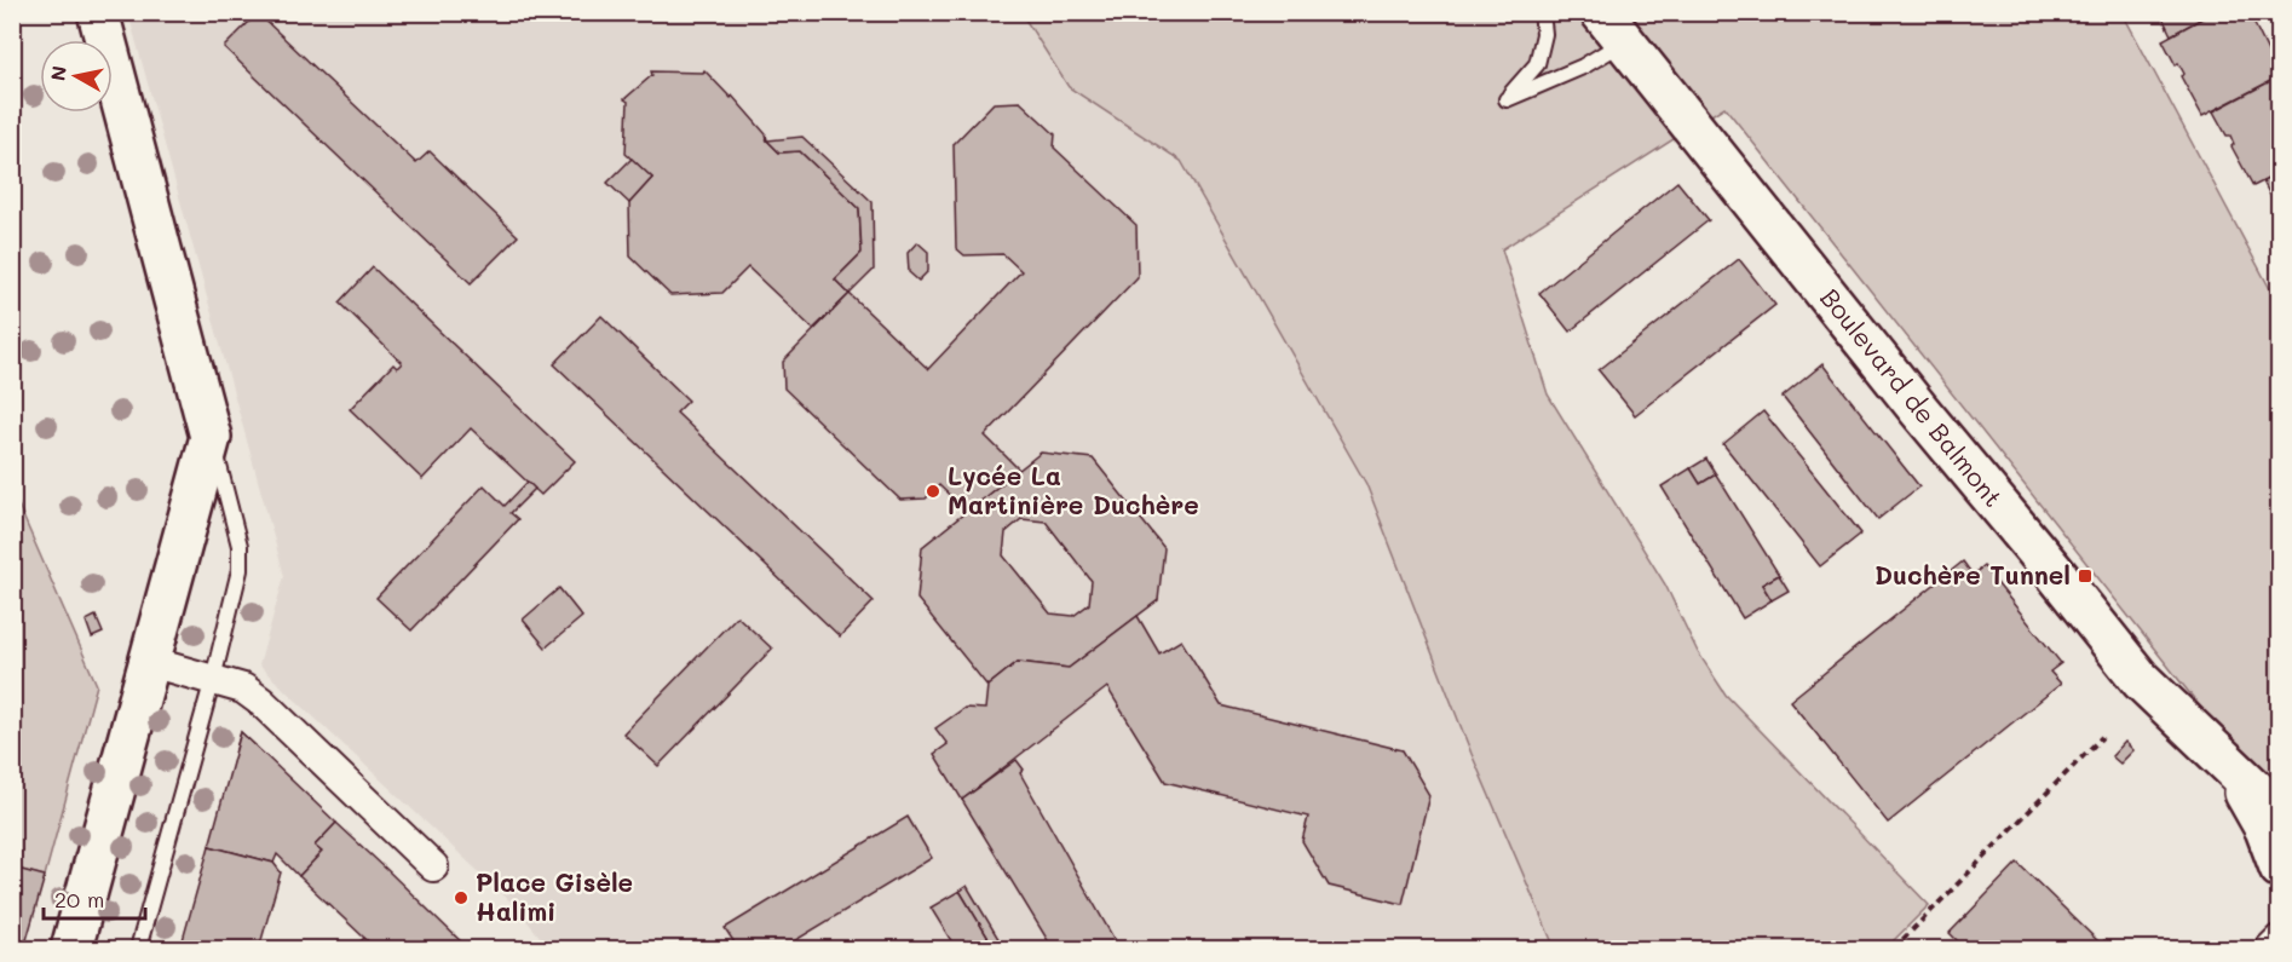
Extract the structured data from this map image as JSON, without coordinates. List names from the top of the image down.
{
  "streets": {
    "street": ["Boulevard de Balmont"]
  },
  "places": {
    "other": ["Lycée La Martinière Duchère", "Place Gisèle Halimi"],
    "transit": ["Duchère Tunnel"]
  },
  "scale_bar": "20 m",
  "north": "left"
}
